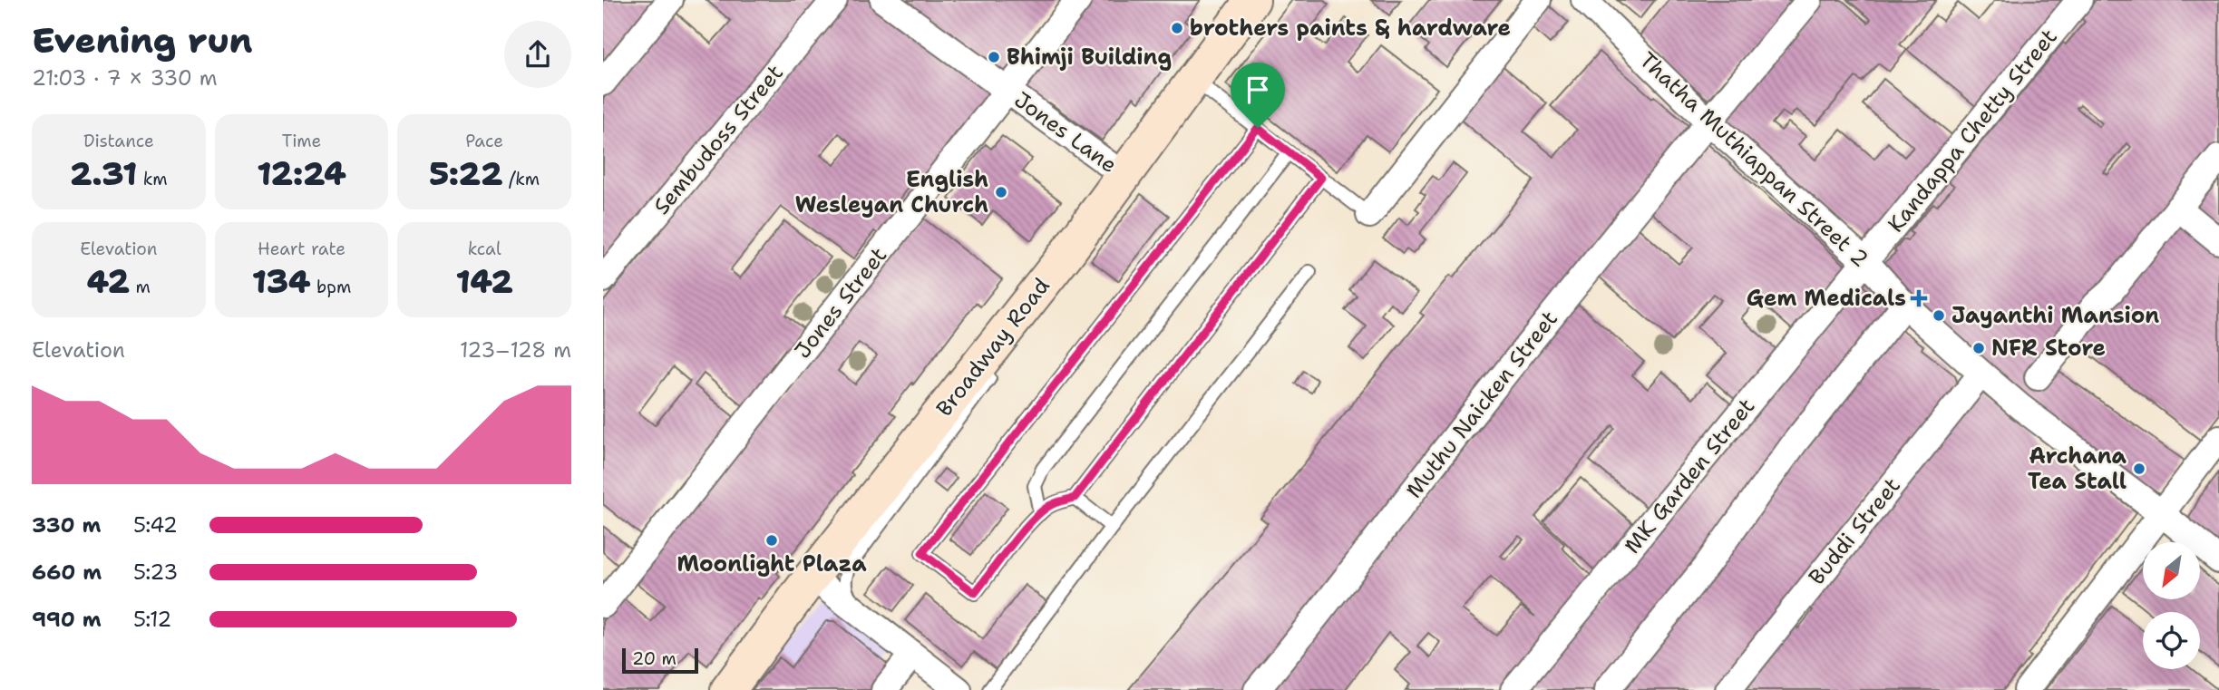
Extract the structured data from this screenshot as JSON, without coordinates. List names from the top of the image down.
{
  "streets": {
    "main road": ["Broadway Road"],
    "street": [
      "Kandappa Chetty Street",
      "Jones Lane",
      "Sembudoss Street",
      "Thatha Muthiappan Street 2",
      "Jones Street",
      "Muthu Naicken Street",
      "MK Garden Street",
      "Buddi Street"
    ]
  },
  "crossings": [
    ["Kandappa Chetty Street", "Thatha Muthiappan Street 2"],
    ["Kandappa Chetty Street", "MK Garden Street"],
    ["Jones Lane", "Jones Street"],
    ["Jones Lane", "Broadway Road"],
    ["Thatha Muthiappan Street 2", "Muthu Naicken Street"],
    ["Thatha Muthiappan Street 2", "MK Garden Street"],
    ["Thatha Muthiappan Street 2", "Buddi Street"]
  ],
  "places": {
    "other": [
      "brothers paints & hardware",
      "Bhimji Building",
      "English Wesleyan Church",
      "Jayanthi Mansion",
      "NFR Store",
      "Archana Tea Stall",
      "Moonlight Plaza"
    ],
    "health": ["Gem Medicals"]
  },
  "scale_bar": "20 m",
  "north": "bottom left",
  "page": {
    "heading": ["Evening run", "21:03 · 7 × 330 m"],
    "stats": [
      ["Distance", "2.31 km"],
      ["Time", "12:24"],
      ["Pace", "5:22 /km"],
      ["Elevation", "42 m"],
      ["Heart rate", "134 bpm"],
      ["kcal", "142"]
    ],
    "chart": ["Elevation", "123–128 m"],
    "list": [
      {
        "name": "330 m",
        "note": "5:42"
      },
      {
        "name": "660 m",
        "note": "5:23"
      },
      {
        "name": "990 m",
        "note": "5:12"
      }
    ],
    "scale": "20 m"
  }
}
